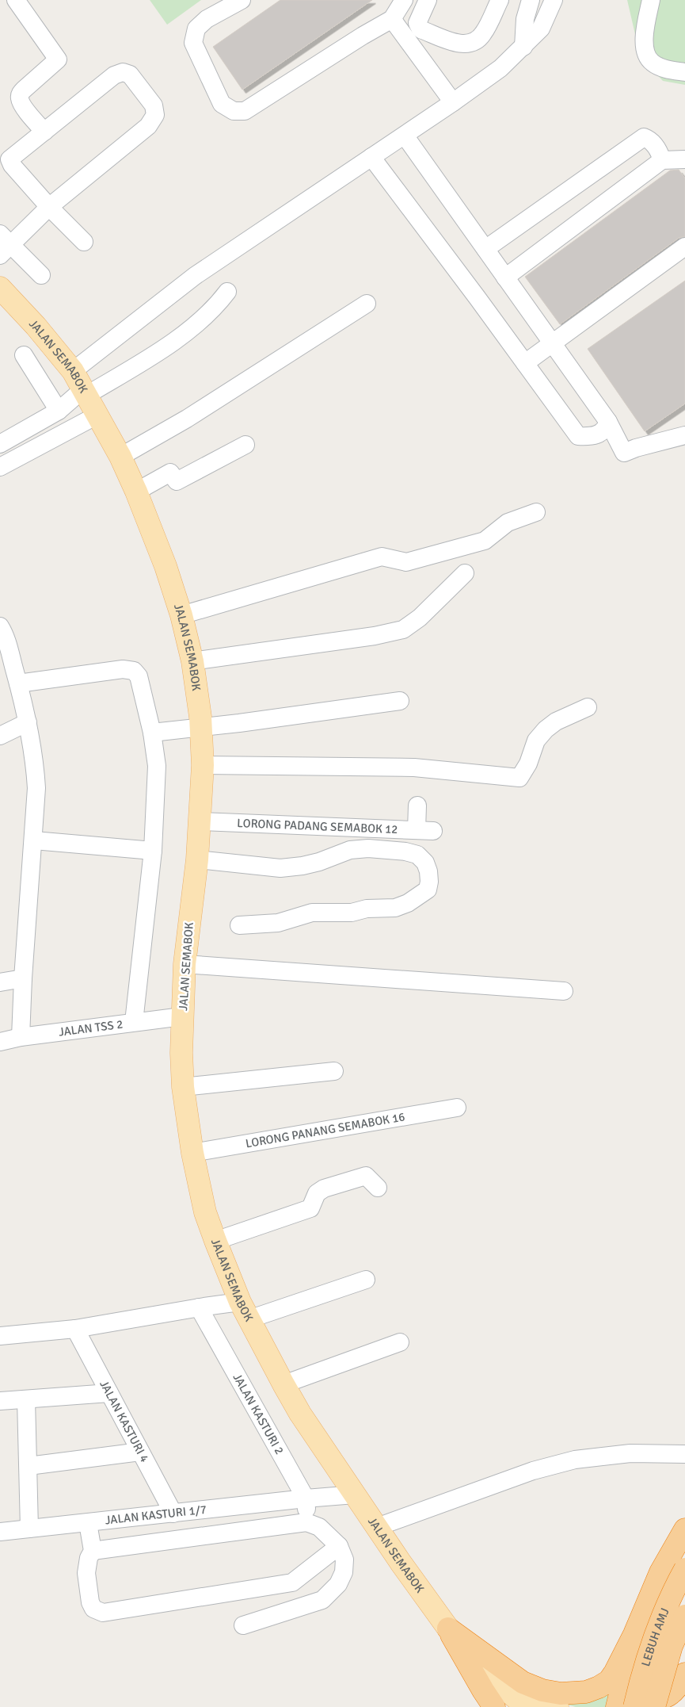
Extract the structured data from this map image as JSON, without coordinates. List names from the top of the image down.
{
  "streets": {
    "highway": ["LEBUH AMJ"],
    "main road": ["JALAN SEMABOK"],
    "street": [
      "LORONG PADANG SEMABOK 12",
      "JALAN TSS 2",
      "LORONG PANANG SEMABOK 16",
      "JALAN KASTURI 2",
      "JALAN KASTURI 4",
      "JALAN KASTURI 1/7"
    ]
  },
  "crossings": [
    ["JALAN SEMABOK", "LORONG PADANG SEMABOK 12"],
    ["JALAN SEMABOK", "JALAN TSS 2"],
    ["JALAN SEMABOK", "LORONG PANANG SEMABOK 16"],
    ["JALAN SEMABOK", "JALAN KASTURI 1/7"],
    ["JALAN KASTURI 2", "JALAN KASTURI 1/7"],
    ["JALAN KASTURI 4", "JALAN KASTURI 1/7"]
  ]
}
